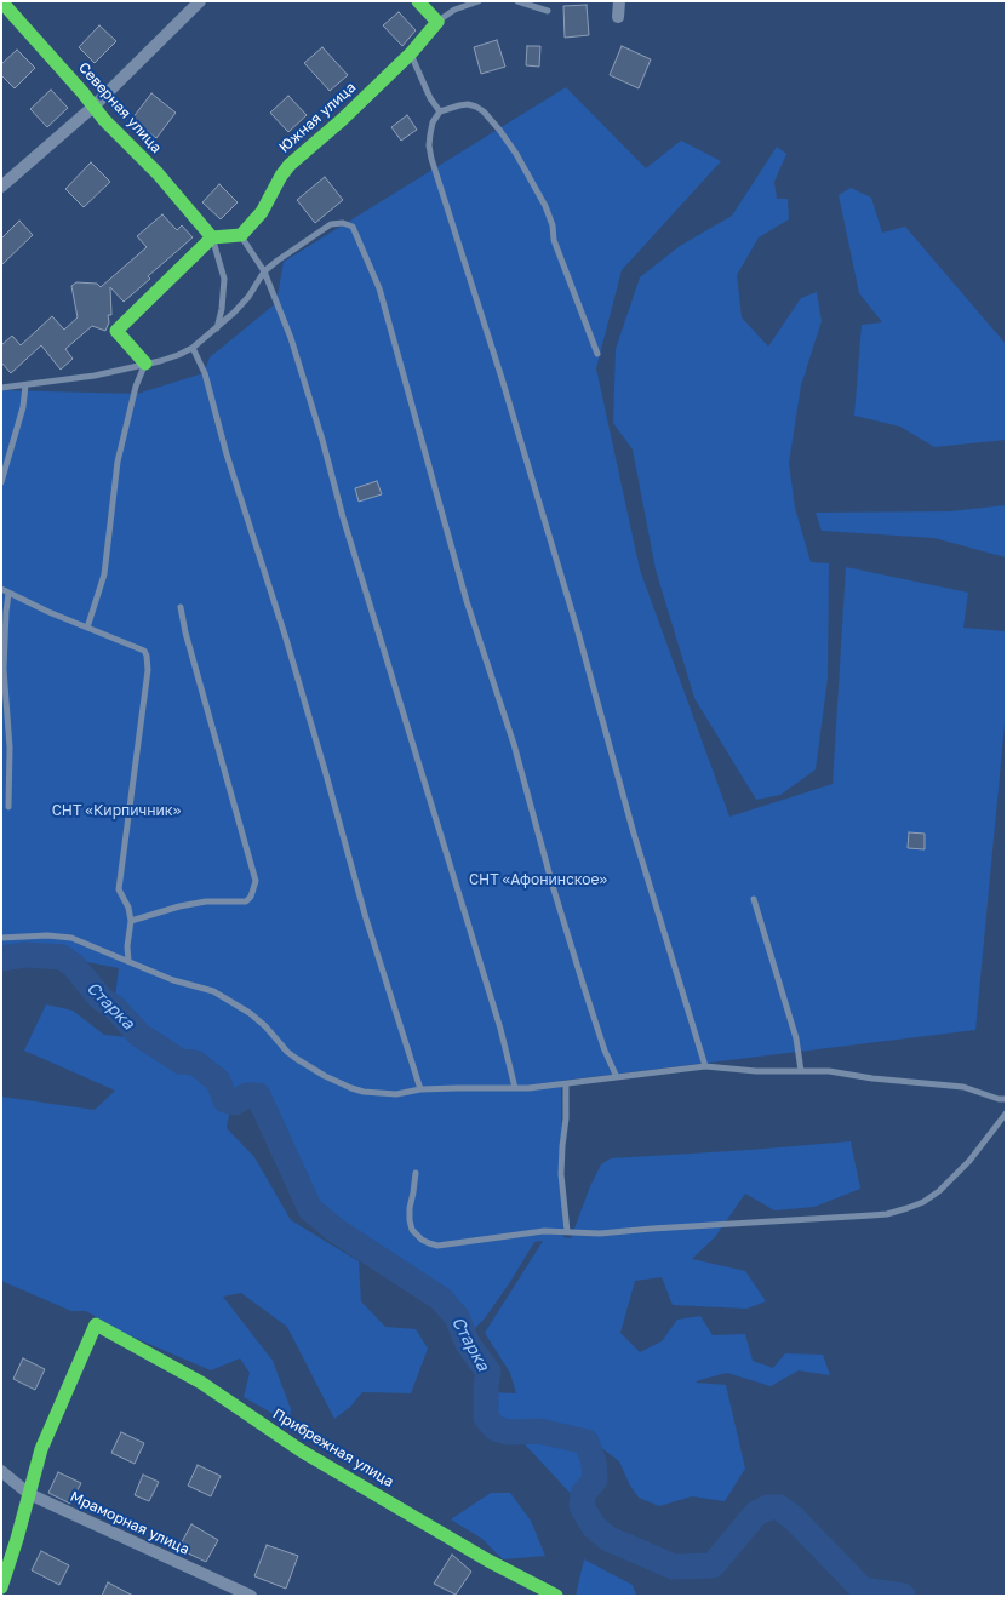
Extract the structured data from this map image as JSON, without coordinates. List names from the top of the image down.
{
  "streets": {
    "street": [
      "Северная улица",
      "Южная улица",
      "Прибрежная улица",
      "Мраморная улица"
    ]
  },
  "crossings": [
    ["Прибрежная улица", "Мраморная улица"]
  ],
  "water": ["Старка"],
  "parks": ["СНТ «Кирпичник»", "СНТ «Афонинское»"]
}
